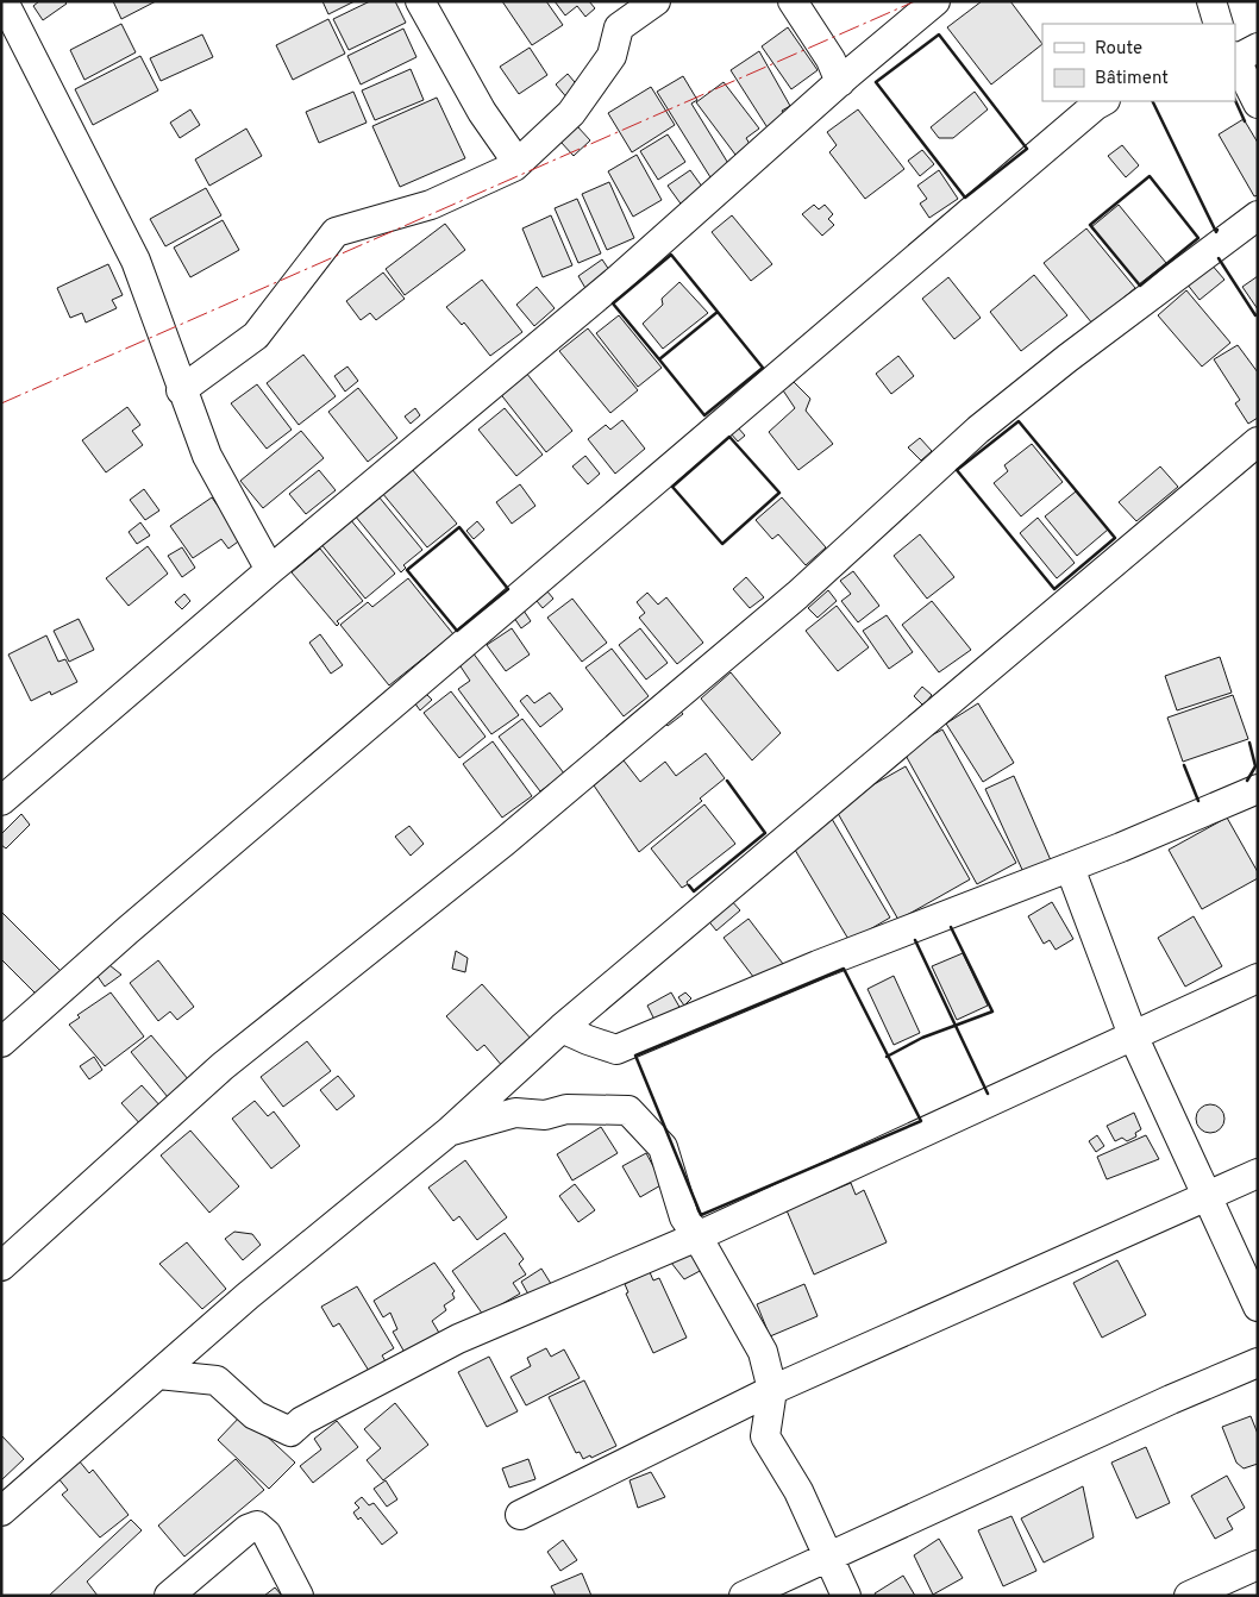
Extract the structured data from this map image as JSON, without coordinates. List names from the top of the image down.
{
  "legend": ["Route", "Bâtiment"]
}
